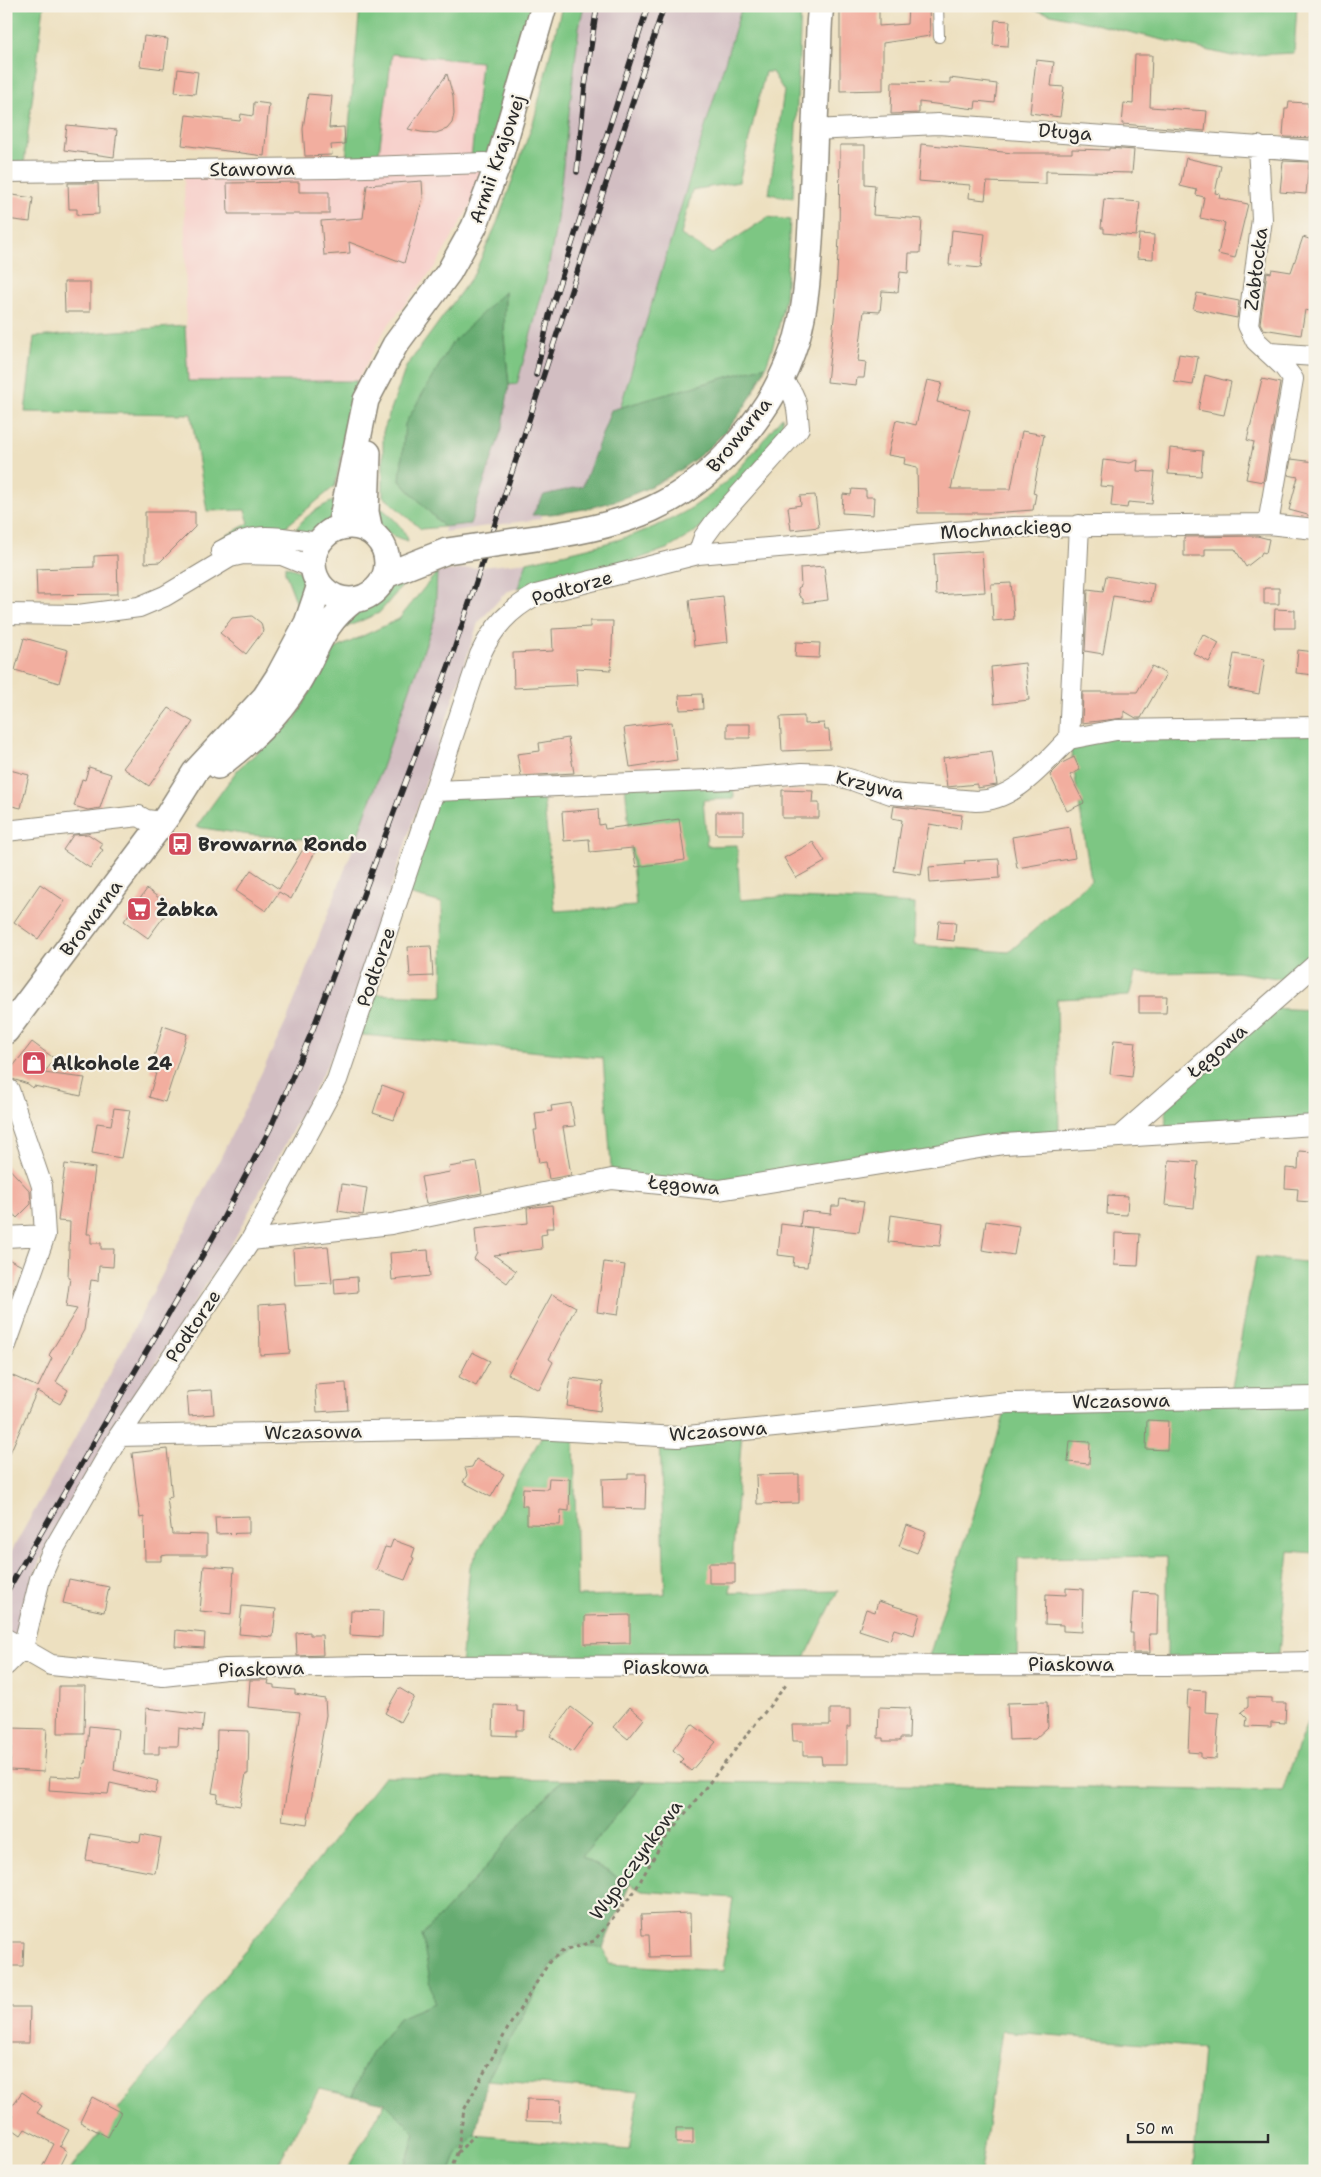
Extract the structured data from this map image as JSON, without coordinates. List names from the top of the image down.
{
  "streets": {
    "street": [
      "Długa",
      "Armii Krajowej",
      "Stawowa",
      "Zabłocka",
      "Browarna",
      "Mochnackiego",
      "Podtorze",
      "Krzywa",
      "Łęgowa",
      "Wczasowa",
      "Piaskowa"
    ],
    "path": ["Wypoczynkowa"]
  },
  "crossings": [
    ["Długa", "Zabłocka"],
    ["Długa", "Browarna"],
    ["Armii Krajowej", "Stawowa"],
    ["Armii Krajowej", "Browarna"],
    ["Zabłocka", "Mochnackiego"],
    ["Mochnackiego", "Podtorze"],
    ["Podtorze", "Krzywa"],
    ["Podtorze", "Łęgowa"],
    ["Podtorze", "Wczasowa"],
    ["Podtorze", "Piaskowa"],
    ["Piaskowa", "Wypoczynkowa"]
  ],
  "places": {
    "bus stop": ["Browarna Rondo"],
    "supermarket": ["Żabka"],
    "shop": ["Alkohole 24"]
  },
  "scale_bar": "50 m"
}
